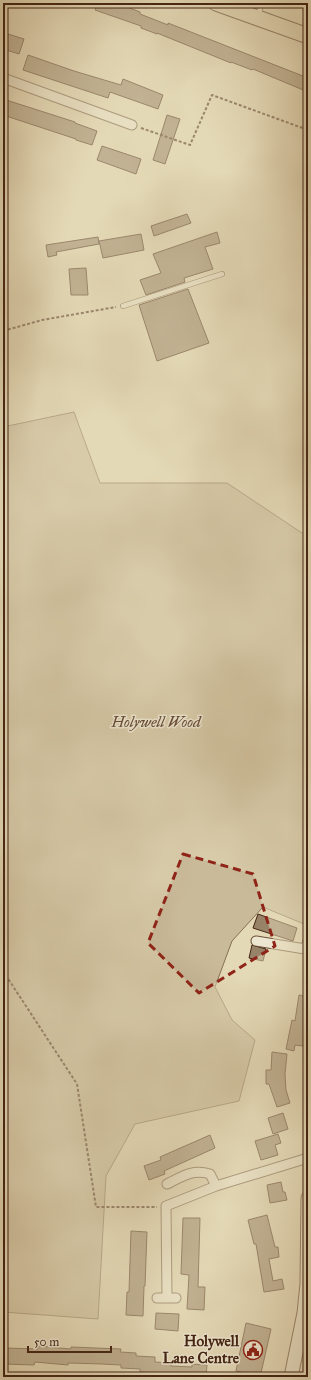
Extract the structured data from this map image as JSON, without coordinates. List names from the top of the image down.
{
  "parks": ["Holywell Wood"],
  "places": {
    "public building": ["Holywell Lane Centre"]
  },
  "scale_bar": "50 m"
}
